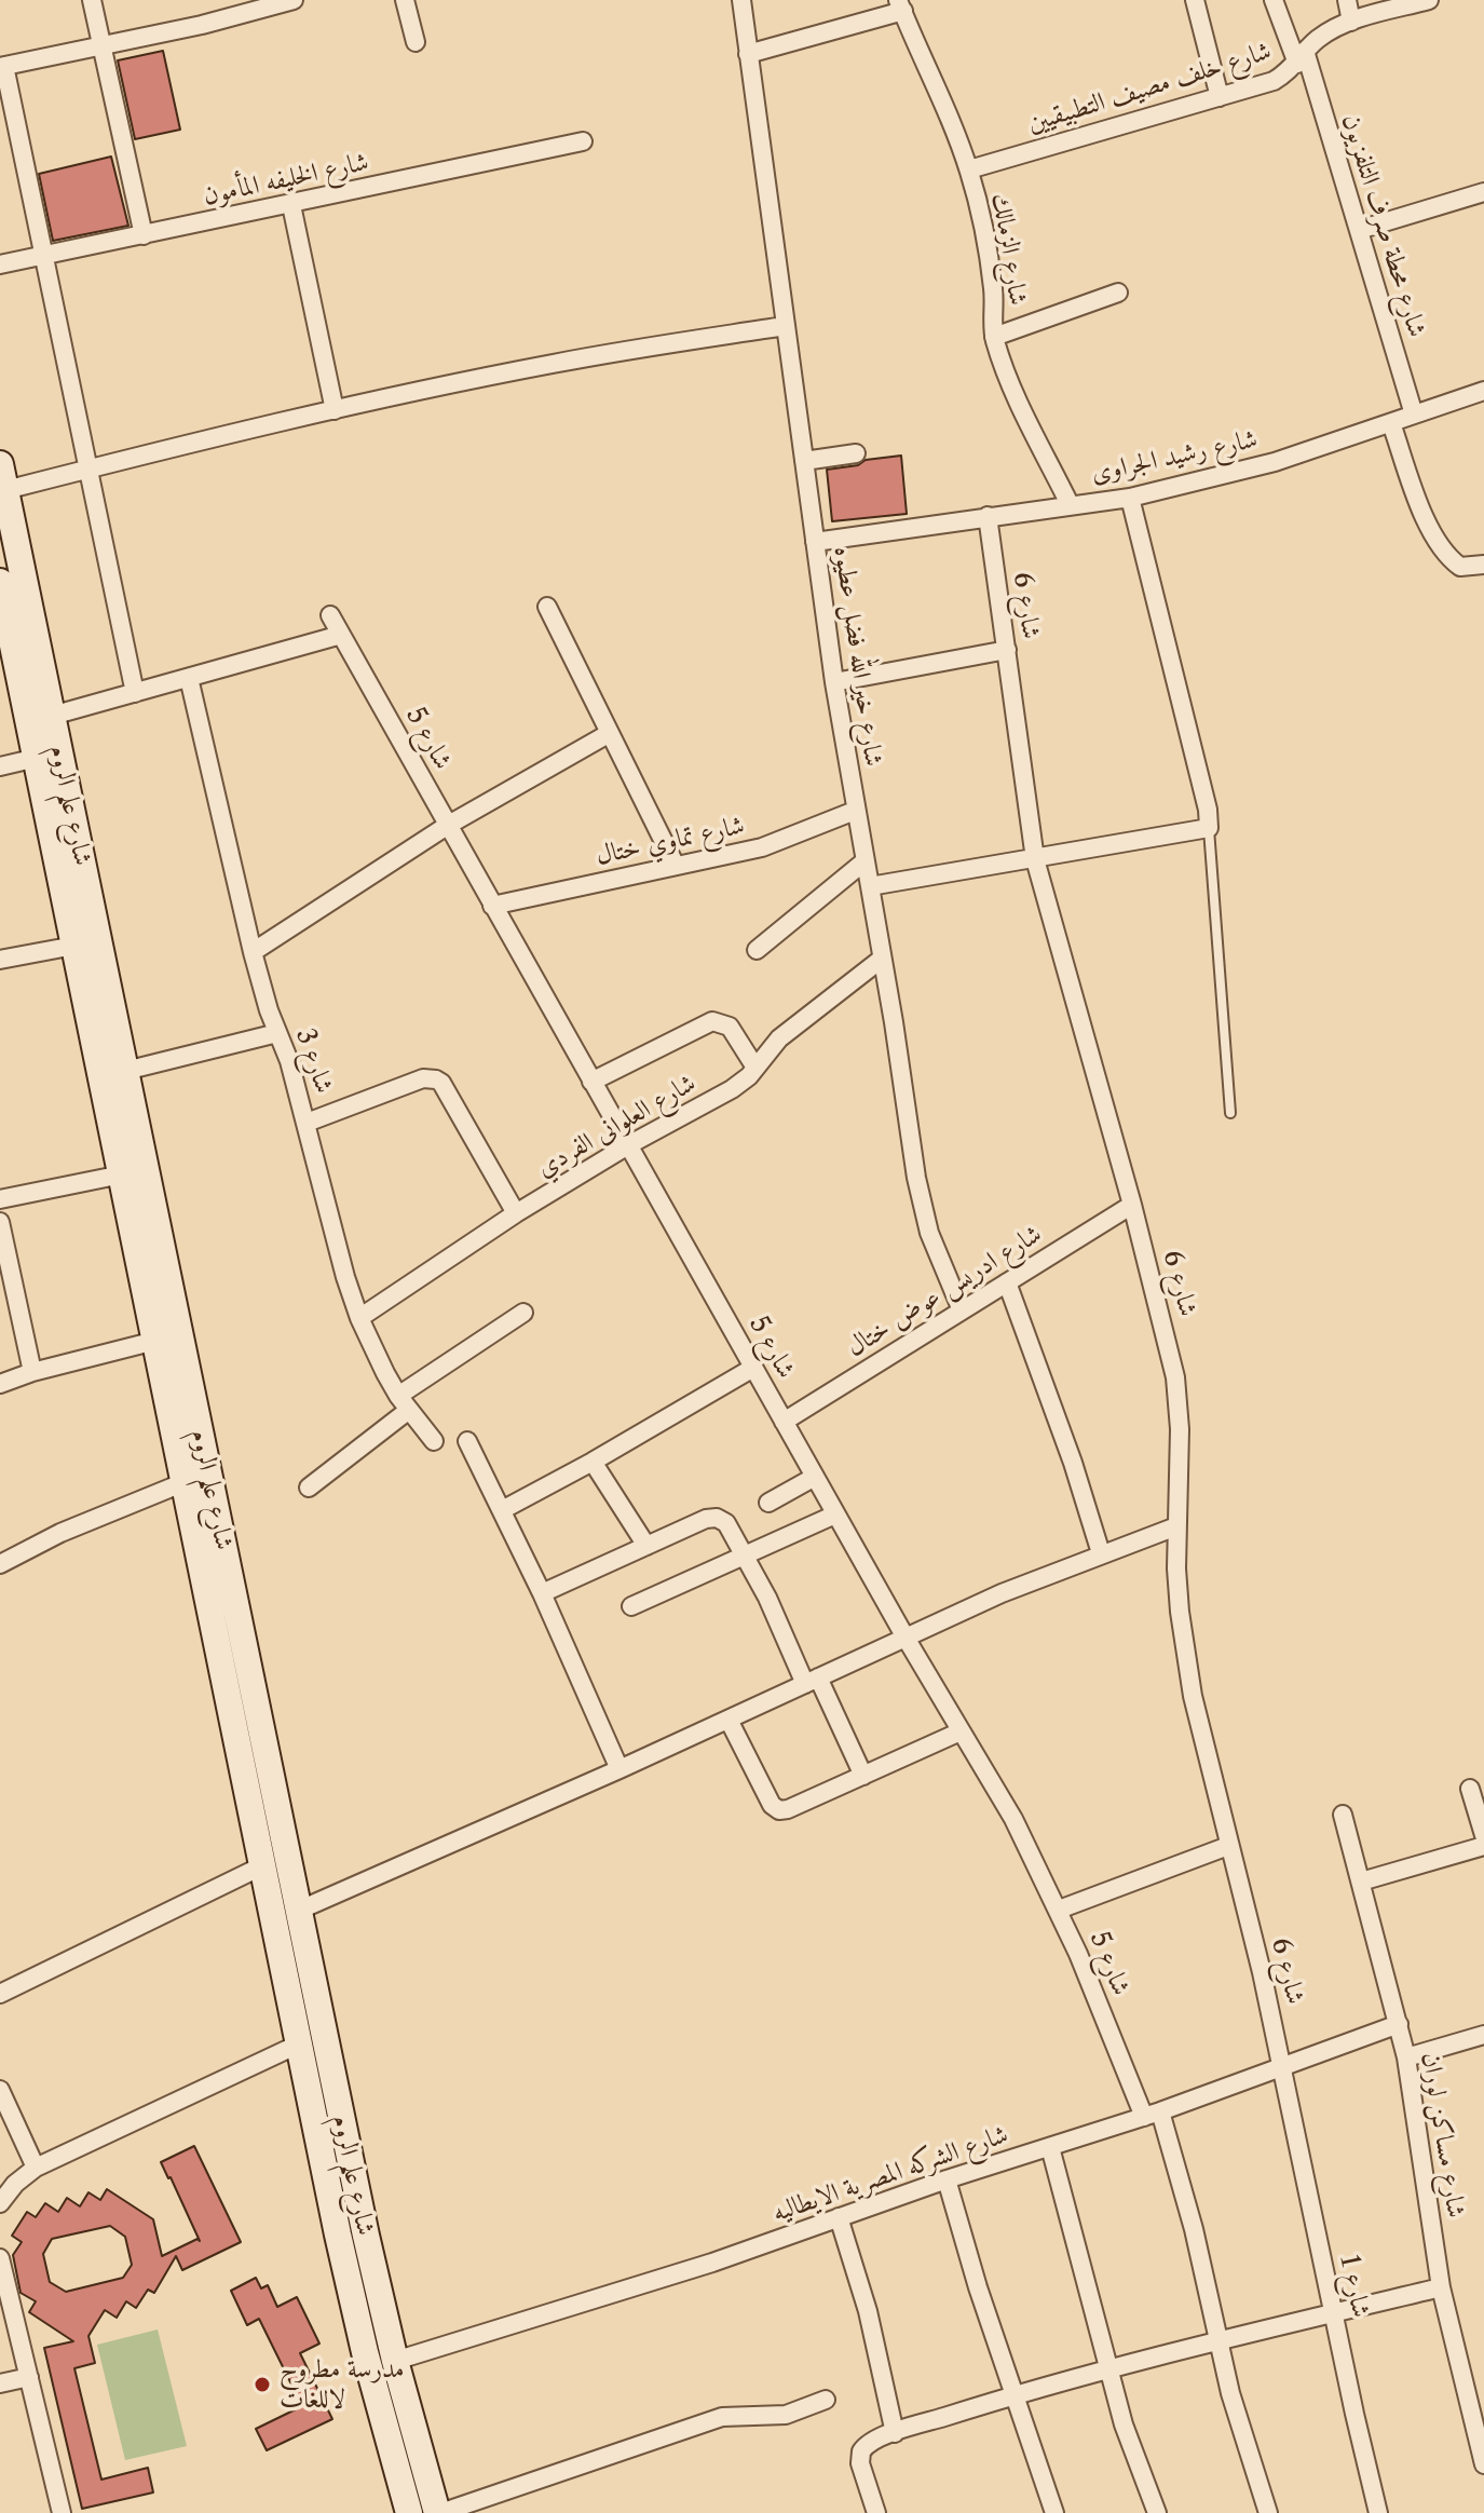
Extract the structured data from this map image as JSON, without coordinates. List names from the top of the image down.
{
  "streets": {
    "street": [
      "شارع خلف مصيف التطبيقيين",
      "شارع الخليفه المأمون",
      "شارع محطة صرف التلفزيون",
      "شارع الزمالك",
      "شارع رشيد الجراوى",
      "شارع 6",
      "شارع خير الله فضل عطيوه",
      "شارع 5",
      "شارع علم الروم",
      "شارع تماوي ختال",
      "شارع 3",
      "شارع العلوانى الفردي",
      "شارع ادريس عوض ختال",
      "شارع مساكن لوران",
      "شارع الشركه المصرية الايطاليه",
      "شارع 1"
    ]
  },
  "crossings": [
    ["شارع خلف مصيف التطبيقيين", "شارع محطة صرف التلفزيون"],
    ["شارع خلف مصيف التطبيقيين", "شارع الزمالك"],
    ["شارع محطة صرف التلفزيون", "شارع رشيد الجراوى"],
    ["شارع الزمالك", "شارع رشيد الجراوى"],
    ["شارع رشيد الجراوى", "شارع 6"],
    ["شارع رشيد الجراوى", "شارع خير الله فضل عطيوه"],
    ["شارع 6", "شارع ادريس عوض ختال"],
    ["شارع 6", "شارع الشركه المصرية الايطاليه"],
    ["شارع 6", "شارع 1"],
    ["شارع خير الله فضل عطيوه", "شارع تماوي ختال"],
    ["شارع خير الله فضل عطيوه", "شارع العلوانى الفردي"],
    ["شارع خير الله فضل عطيوه", "شارع ادريس عوض ختال"],
    ["شارع 5", "شارع تماوي ختال"],
    ["شارع 5", "شارع العلوانى الفردي"],
    ["شارع 5", "شارع ادريس عوض ختال"],
    ["شارع 5", "شارع الشركه المصرية الايطاليه"],
    ["شارع علم الروم", "شارع الشركه المصرية الايطاليه"],
    ["شارع 3", "شارع العلوانى الفردي"],
    ["شارع مساكن لوران", "شارع الشركه المصرية الايطاليه"],
    ["شارع الشركه المصرية الايطاليه", "شارع 1"]
  ],
  "places": ["مدرسة مطروح لاللغات"]
}
